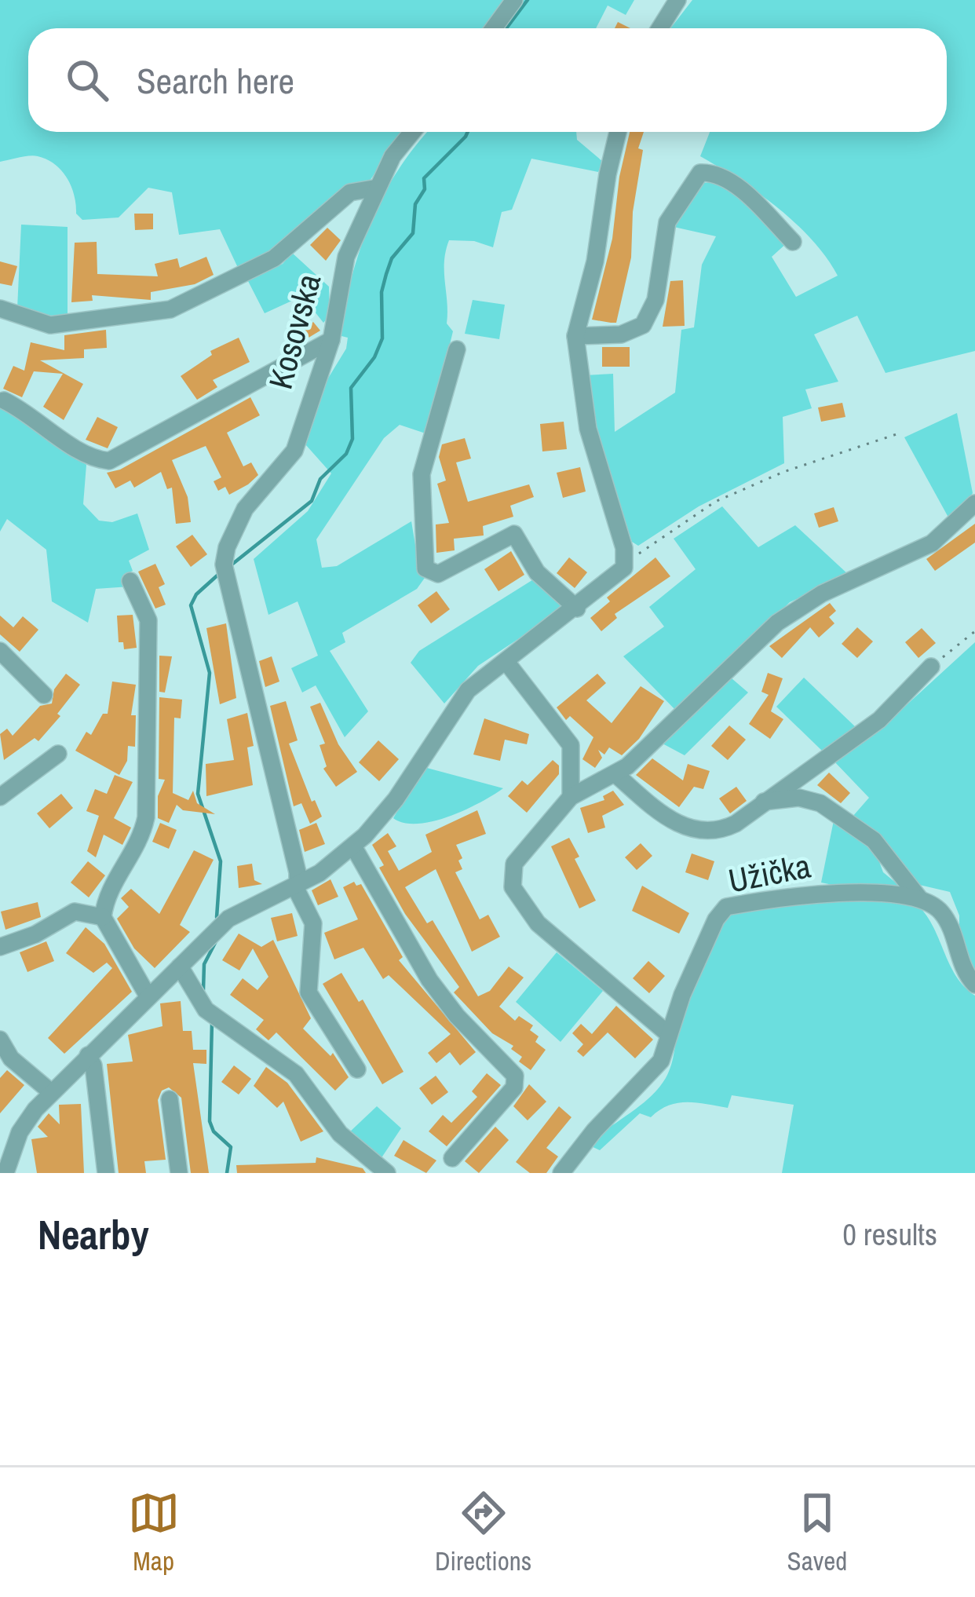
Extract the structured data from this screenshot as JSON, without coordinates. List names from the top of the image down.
{
  "streets": {
    "street": ["Kosovska", "Užička"]
  },
  "page": {
    "search": "Search here",
    "heading": ["Nearby", "0 results"],
    "nav": ["Map", "Directions", "Saved"]
  }
}
